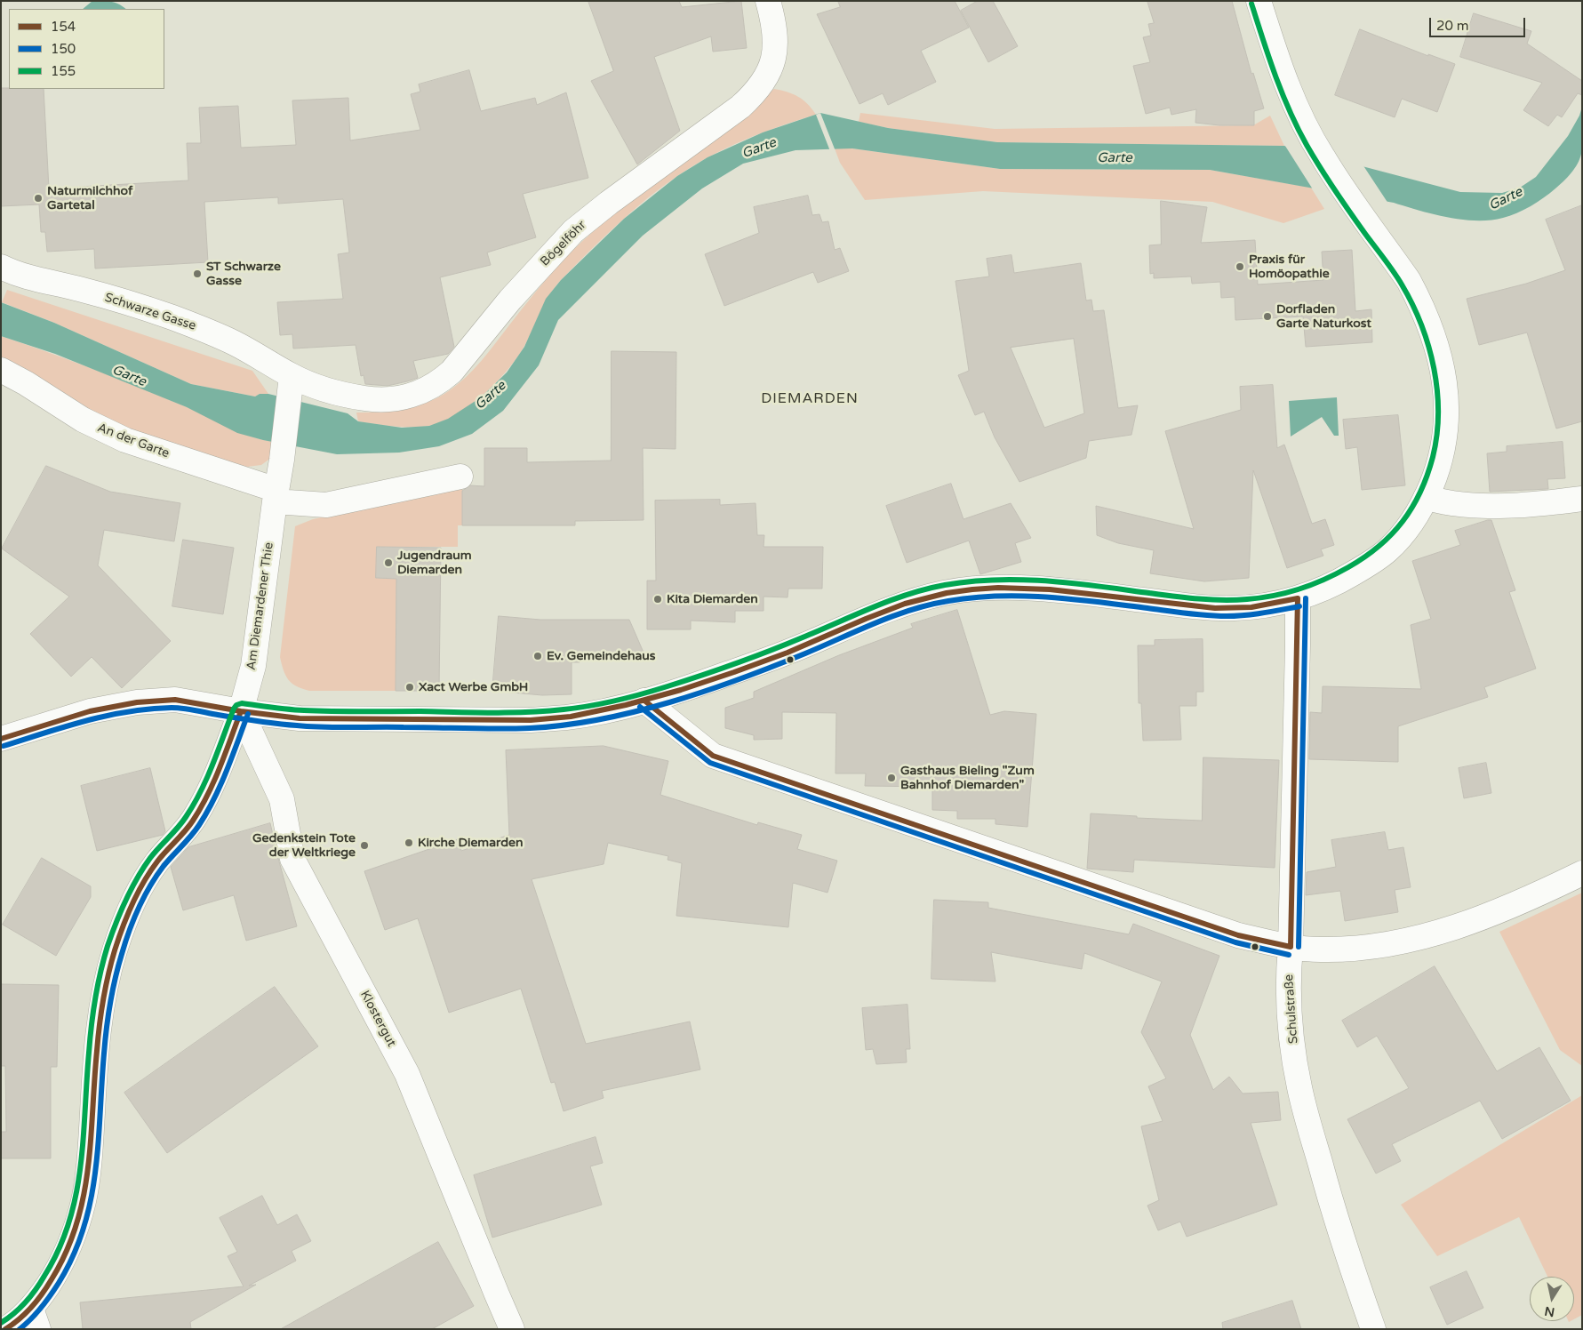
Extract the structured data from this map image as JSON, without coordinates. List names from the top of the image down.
{
  "streets": {
    "street": [
      "Bögelföhr",
      "Schwarze Gasse",
      "An der Garte",
      "Am Diemardener Thie",
      "Schulstraße",
      "Klostergut"
    ]
  },
  "crossings": [
    ["Bögelföhr", "Schwarze Gasse"],
    ["Bögelföhr", "Am Diemardener Thie"],
    ["Schwarze Gasse", "Am Diemardener Thie"],
    ["An der Garte", "Am Diemardener Thie"],
    ["Am Diemardener Thie", "Klostergut"]
  ],
  "districts": ["DIEMARDEN"],
  "water": ["Garte"],
  "places": [
    "Naturmilchhof Gartetal",
    "Praxis für Homöopathie",
    "ST Schwarze Gasse",
    "Dorfladen Garte Naturkost",
    "Jugendraum Diemarden",
    "Kita Diemarden",
    "Ev. Gemeindehaus",
    "Xact Werbe GmbH",
    "Gasthaus Bieling \"Zum Bahnhof Diemarden\"",
    "Kirche Diemarden",
    "Gedenkstein Tote der Weltkriege"
  ],
  "lines": ["transit line 155", "transit line 154", "transit line 150"],
  "legend": ["154", "150", "155"],
  "scale_bar": "20 m",
  "north": "bottom"
}
